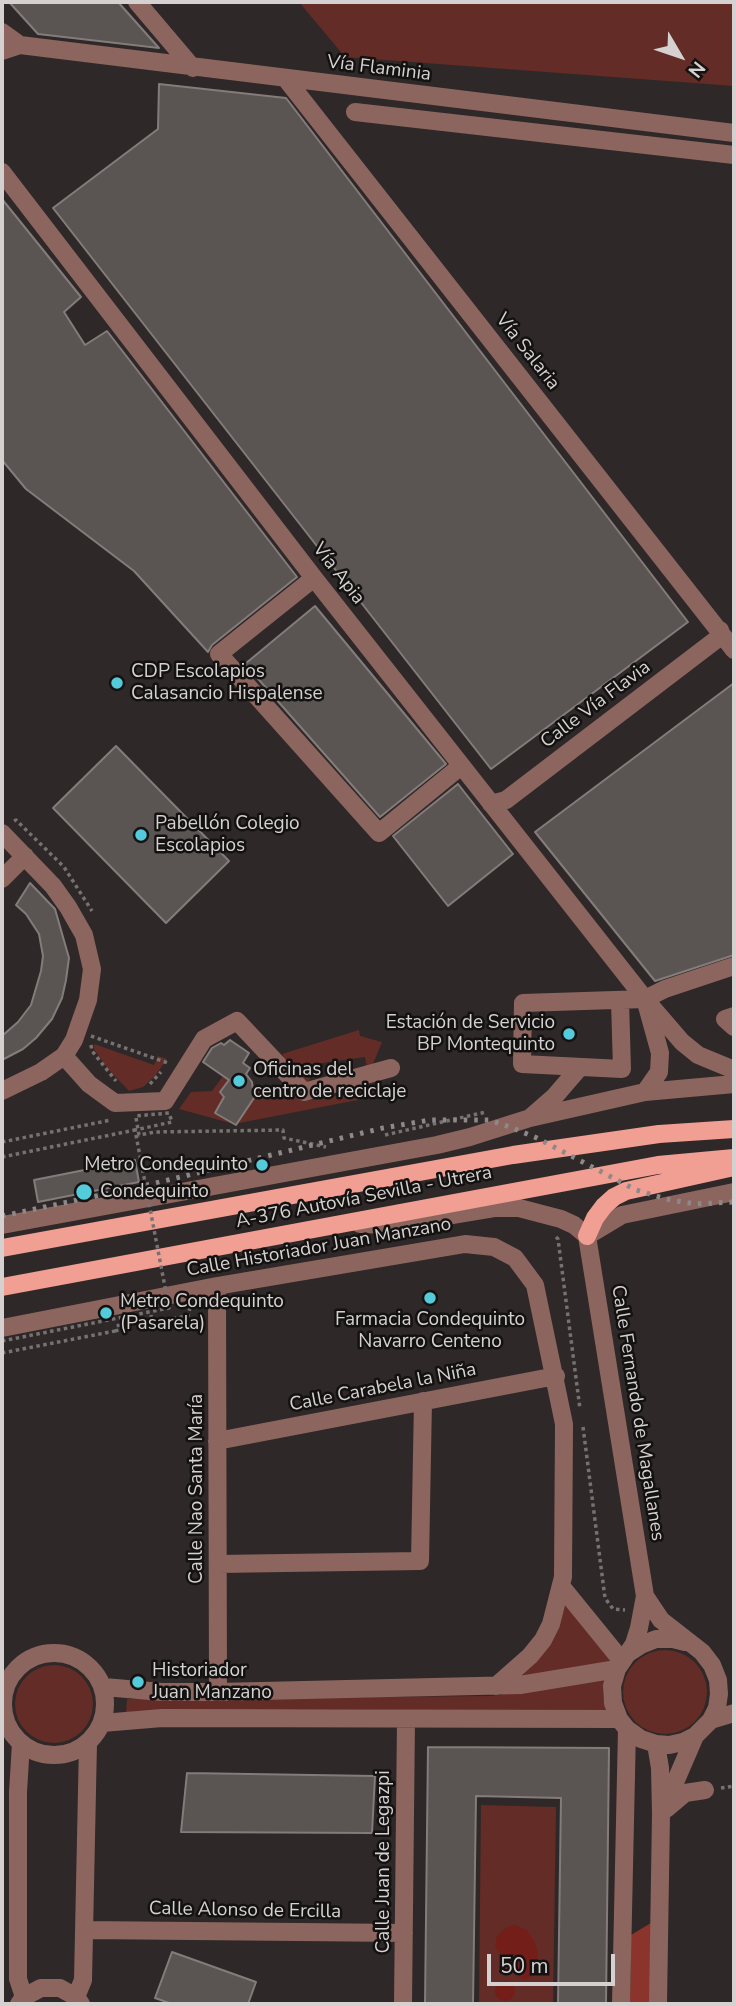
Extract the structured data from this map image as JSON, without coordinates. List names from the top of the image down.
{
  "streets": {
    "main road": ["A-376 Autovía Sevilla - Utrera"],
    "street": [
      "Vía Flaminia",
      "Vía Salaria",
      "Vía Apia",
      "Calle Vía Flavia",
      "Calle Historiador Juan Manzano",
      "Calle Carabela la Niña",
      "Calle Fernando de Magallanes",
      "Calle Nao Santa María",
      "Calle Juan de Legazpi",
      "Calle Alonso de Ercilla"
    ]
  },
  "crossings": [
    ["Vía Flaminia", "Vía Salaria"],
    ["Vía Salaria", "Calle Vía Flavia"],
    ["Vía Apia", "Calle Vía Flavia"],
    ["Calle Historiador Juan Manzano", "Calle Carabela la Niña"],
    ["Calle Historiador Juan Manzano", "Calle Nao Santa María"],
    ["Calle Carabela la Niña", "Calle Nao Santa María"],
    ["Calle Juan de Legazpi", "Calle Alonso de Ercilla"]
  ],
  "places": [
    "CDP Escolapios Calasancio Hispalense",
    "Pabellón Colegio Escolapios",
    "Estación de Servicio BP Montequinto",
    "Oficinas del centro de reciclaje",
    "Metro Condequinto",
    "Condequinto",
    "Farmacia Condequinto Navarro Centeno",
    "Metro Condequinto (Pasarela)",
    "Historiador Juan Manzano"
  ],
  "scale_bar": "50 m",
  "north": "bottom right"
}
